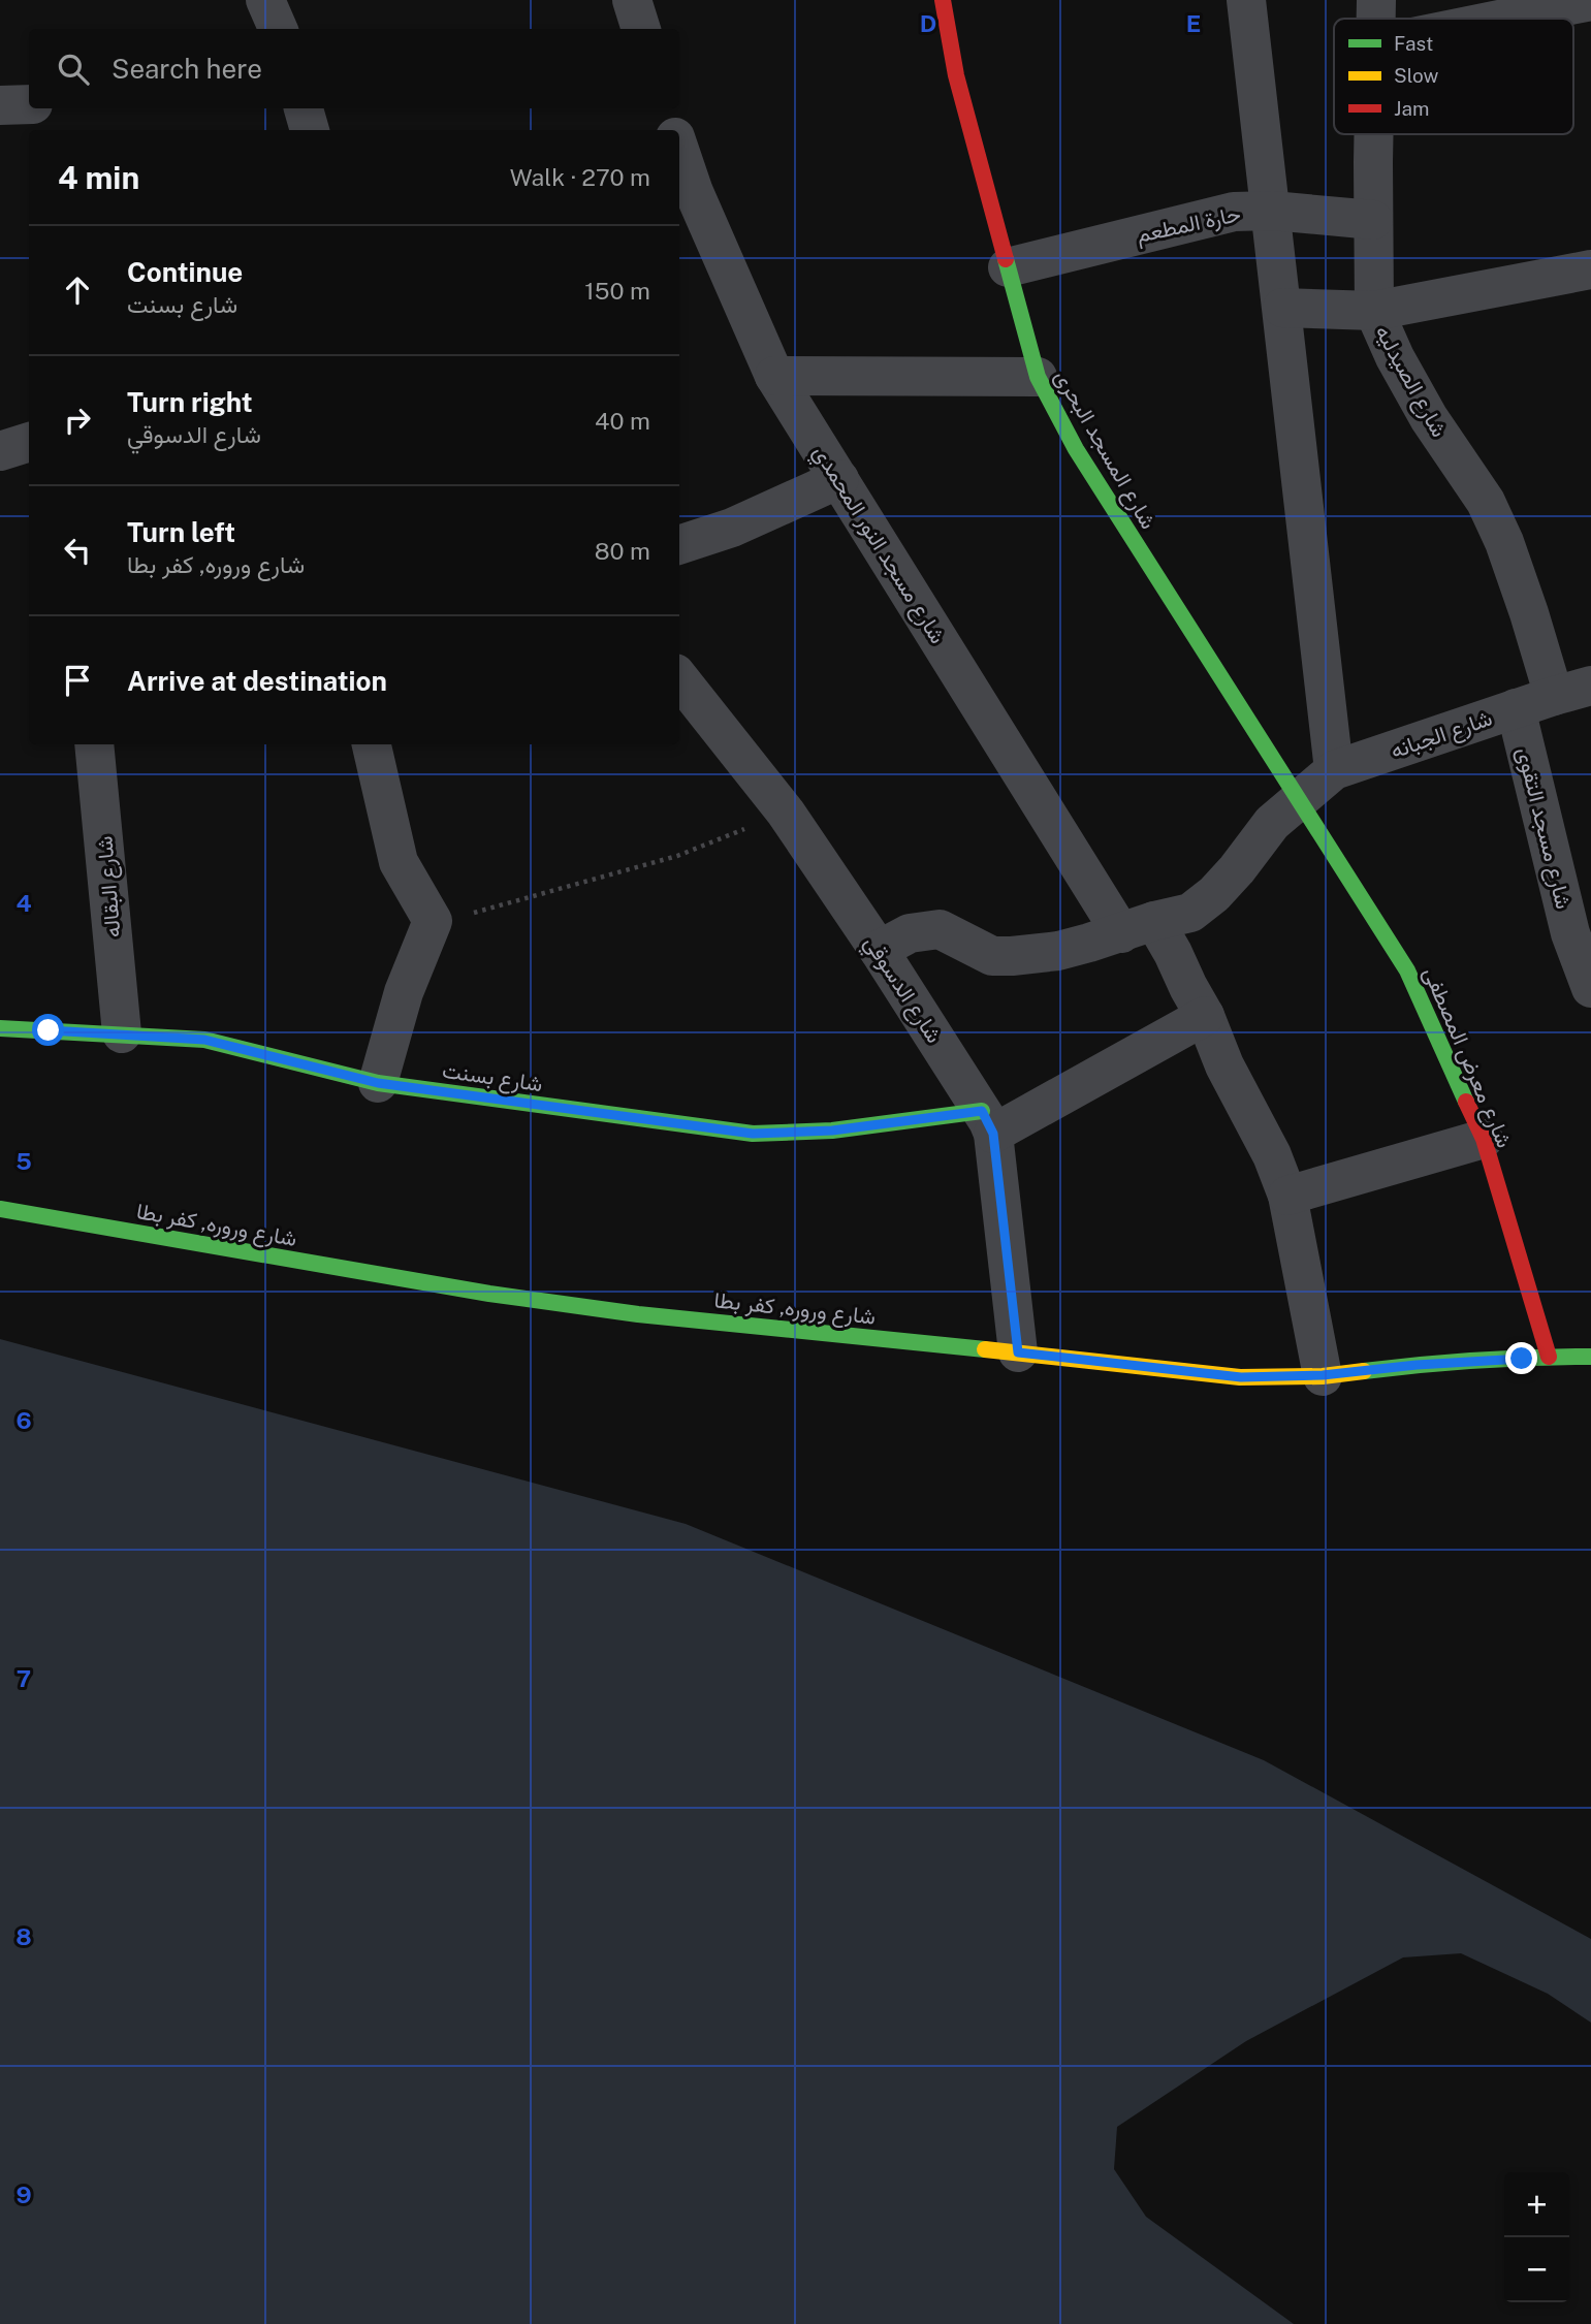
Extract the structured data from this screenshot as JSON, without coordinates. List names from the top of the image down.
{
  "streets": {
    "street": [
      "حارة المطعم",
      "شارع الصيدليه",
      "شارع المسجد البحرى",
      "شارع مسجد النور المحمدي",
      "شارع الجبانه",
      "شارع مسجد التقوى",
      "شارع البقاله",
      "شارع الدسوقي",
      "شارع معرض المصطفى",
      "شارع بسنت",
      "شارع وروره, كفر بطا"
    ]
  },
  "crossings": [
    ["حارة المطعم", "شارع الصيدليه"],
    ["حارة المطعم", "شارع المسجد البحرى"],
    ["شارع الصيدليه", "شارع الجبانه"],
    ["شارع المسجد البحرى", "شارع الجبانه"],
    ["شارع المسجد البحرى", "شارع معرض المصطفى"],
    ["شارع مسجد النور المحمدي", "شارع الجبانه"],
    ["شارع مسجد النور المحمدي", "شارع وروره, كفر بطا"],
    ["شارع الجبانه", "شارع مسجد التقوى"],
    ["شارع الجبانه", "شارع الدسوقي"],
    ["شارع الجبانه", "شارع معرض المصطفى"],
    ["شارع البقاله", "شارع بسنت"],
    ["شارع الدسوقي", "شارع بسنت"],
    ["شارع الدسوقي", "شارع وروره, كفر بطا"],
    ["شارع معرض المصطفى", "شارع وروره, كفر بطا"]
  ],
  "legend": ["Fast", "Slow", "Jam"],
  "page": {
    "search": "Search here",
    "heading": ["4 min", "Walk · 270 m"],
    "list": [
      ["Continue", "شارع بسنت", "150 m"],
      ["Turn right", "شارع الدسوقي", "40 m"],
      ["Turn left", "شارع وروره, كفر بطا", "80 m"],
      "Arrive at destination"
    ],
    "map_buttons": ["+", "−"]
  },
  "grid": {
    "columns": ["D", "E"],
    "rows": [
      "4",
      "5",
      "6",
      "7",
      "8",
      "9"
    ]
  }
}
